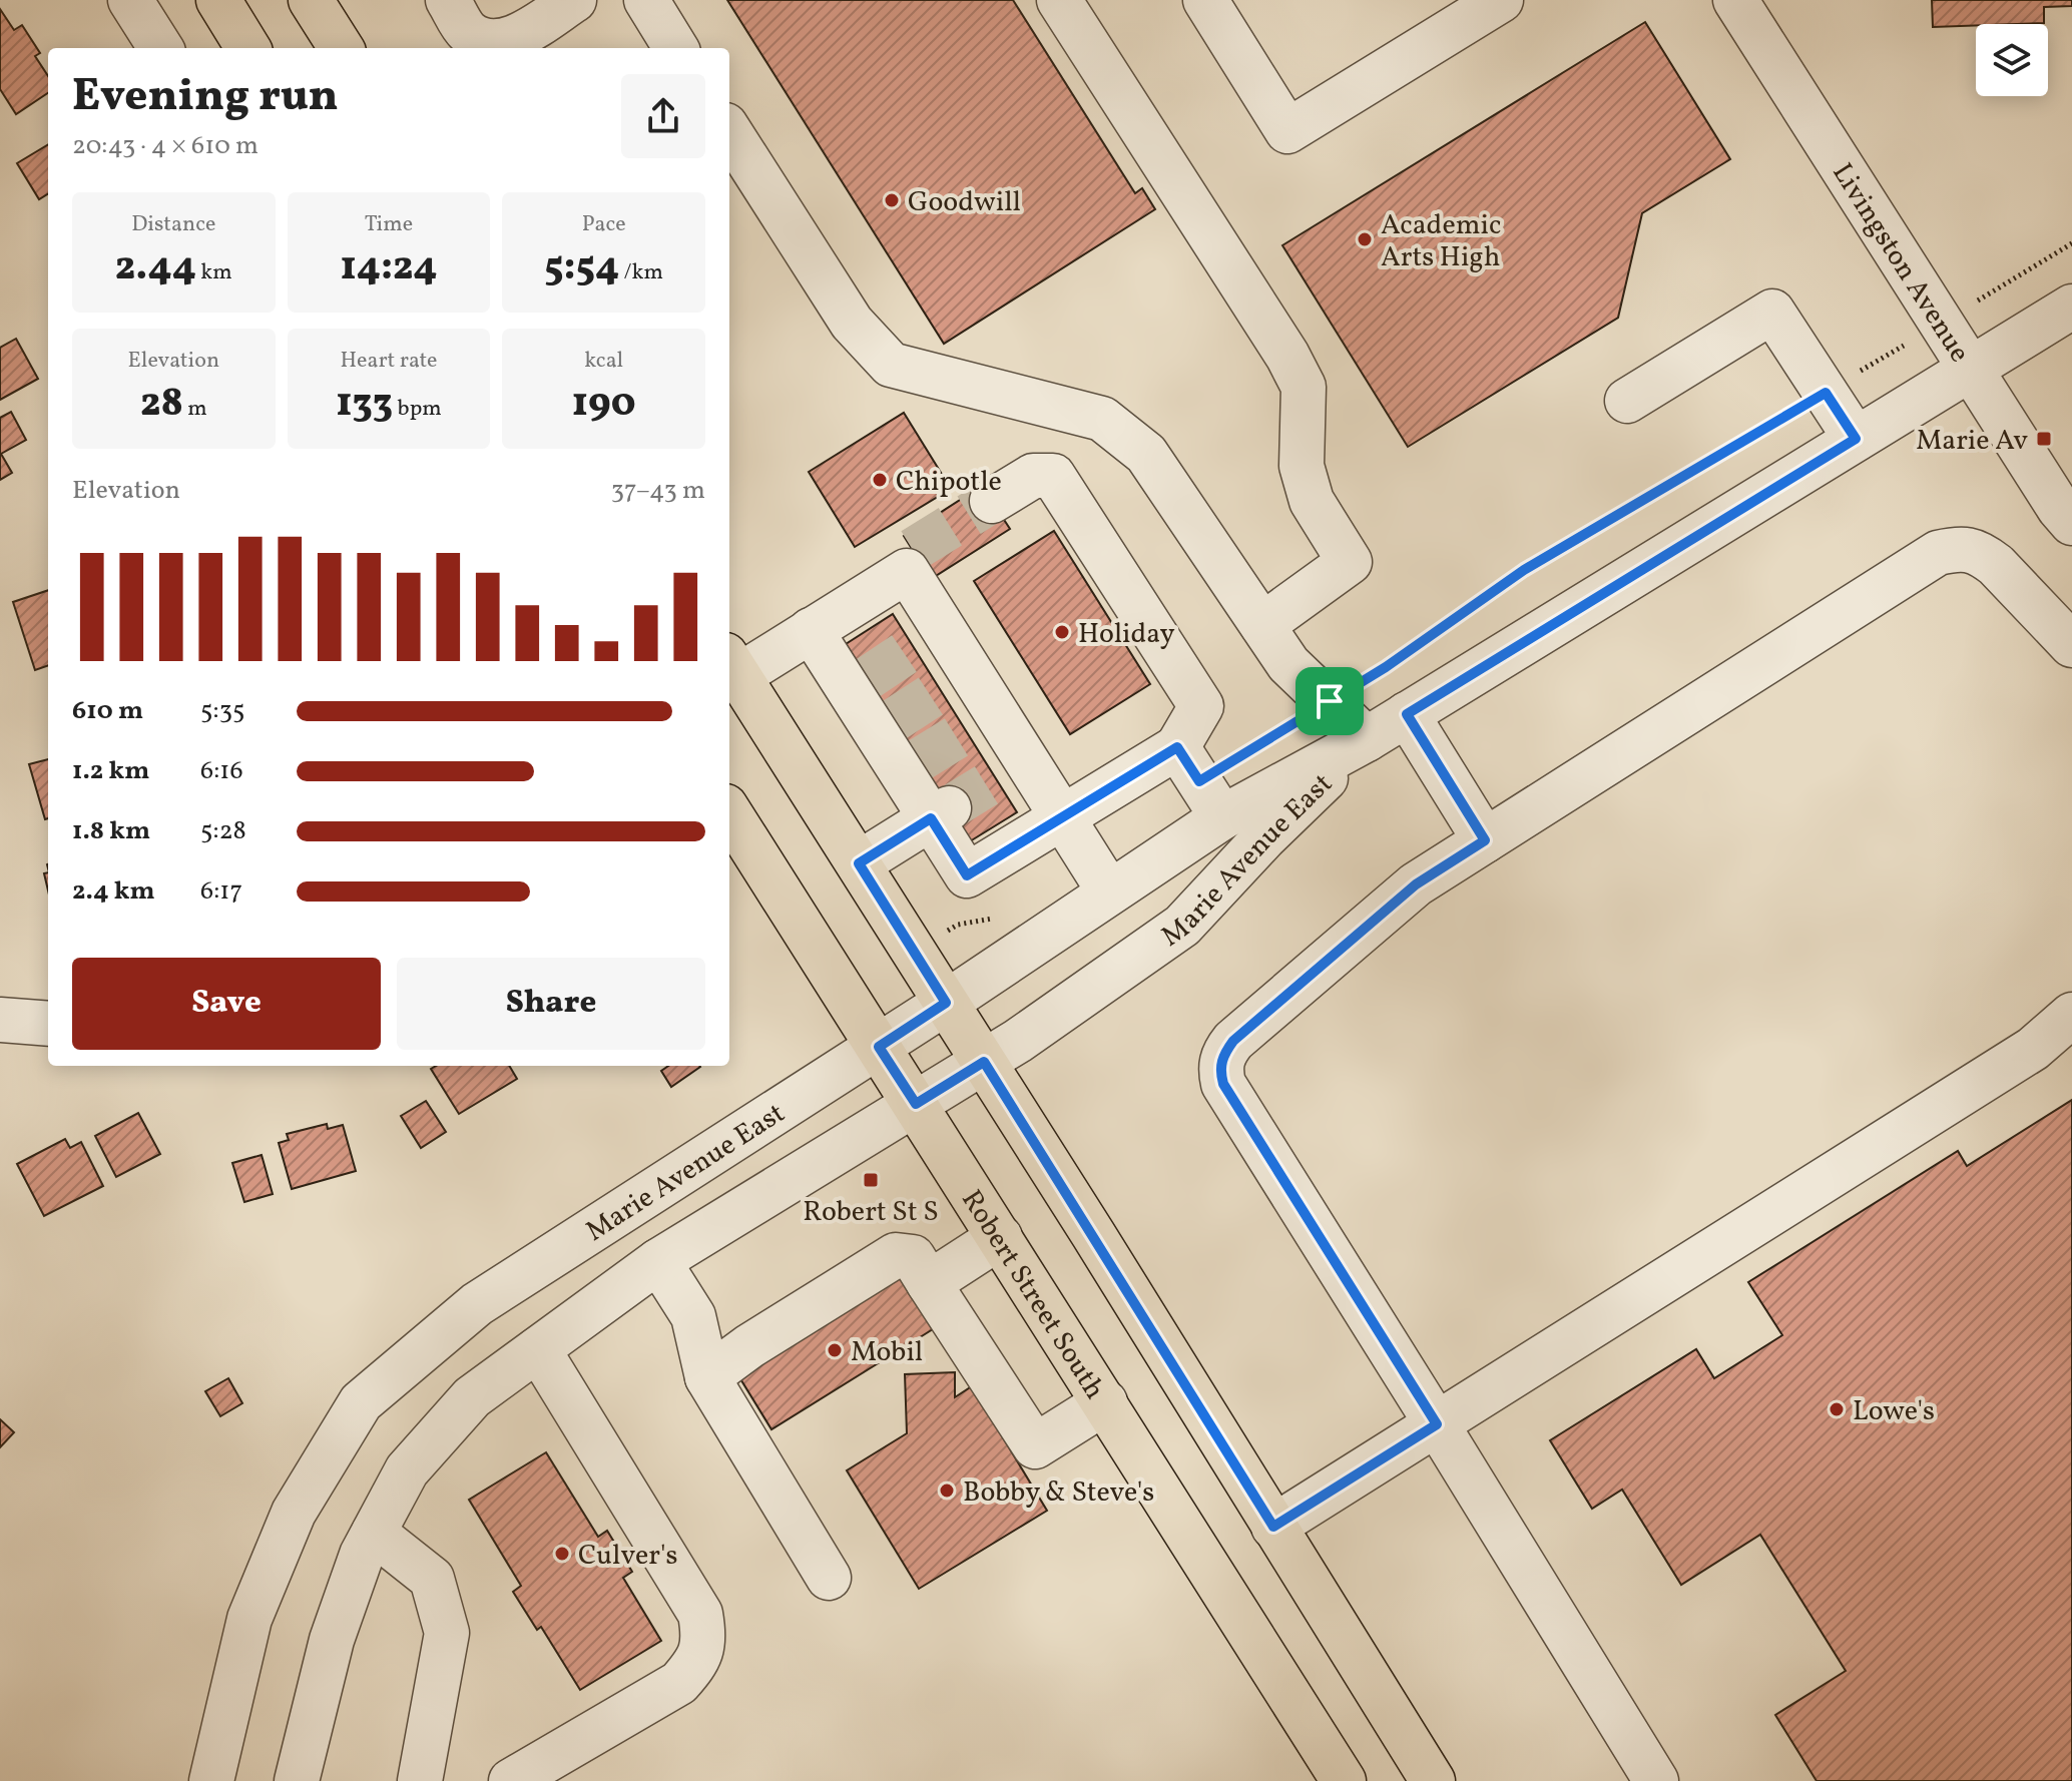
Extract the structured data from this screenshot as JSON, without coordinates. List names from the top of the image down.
{
  "streets": {
    "main road": ["Robert Street South"],
    "street": ["Livingston Avenue", "Marie Avenue East"]
  },
  "crossings": [
    ["Livingston Avenue", "Marie Avenue East"],
    ["Marie Avenue East", "Robert Street South"]
  ],
  "places": {
    "other": [
      "Goodwill",
      "Academic Arts High",
      "Chipotle",
      "Holiday",
      "Mobil",
      "Lowe's",
      "Bobby & Steve's",
      "Culver's"
    ],
    "transit": ["Marie Av", "Robert St S"]
  },
  "page": {
    "heading": ["Evening run", "20:43 · 4 × 610 m"],
    "stats": [
      ["Distance", "2.44 km"],
      ["Time", "14:24"],
      ["Pace", "5:54 /km"],
      ["Elevation", "28 m"],
      ["Heart rate", "133 bpm"],
      ["kcal", "190"]
    ],
    "chart": ["Elevation", "37–43 m"],
    "list": [
      {
        "name": "610 m",
        "note": "5:35"
      },
      {
        "name": "1.2 km",
        "note": "6:16"
      },
      {
        "name": "1.8 km",
        "note": "5:28"
      },
      {
        "name": "2.4 km",
        "note": "6:17"
      }
    ],
    "buttons": ["Save", "Share"]
  }
}
